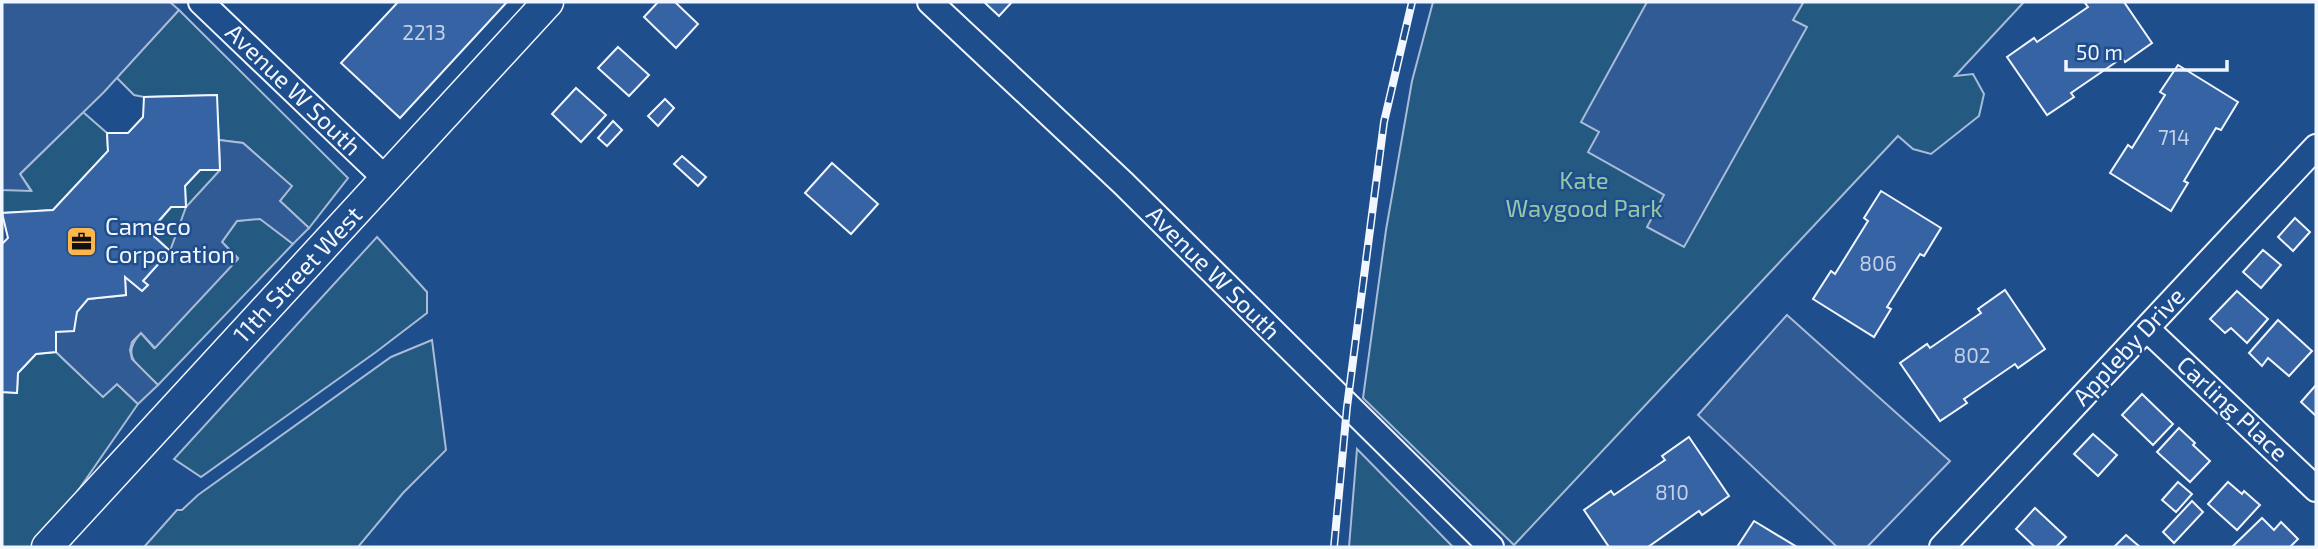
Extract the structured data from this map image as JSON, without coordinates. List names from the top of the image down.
{
  "streets": {
    "main road": ["11th Street West"],
    "street": ["Avenue W South", "Appleby Drive", "Carling Place"]
  },
  "crossings": [
    ["Avenue W South", "11th Street West"],
    ["Appleby Drive", "Carling Place"]
  ],
  "parks": ["Kate Waygood Park"],
  "places": {
    "office": ["Cameco Corporation"]
  },
  "house_numbers": [
    "2213",
    "714",
    "806",
    "802",
    "810"
  ],
  "scale_bar": "50 m"
}
